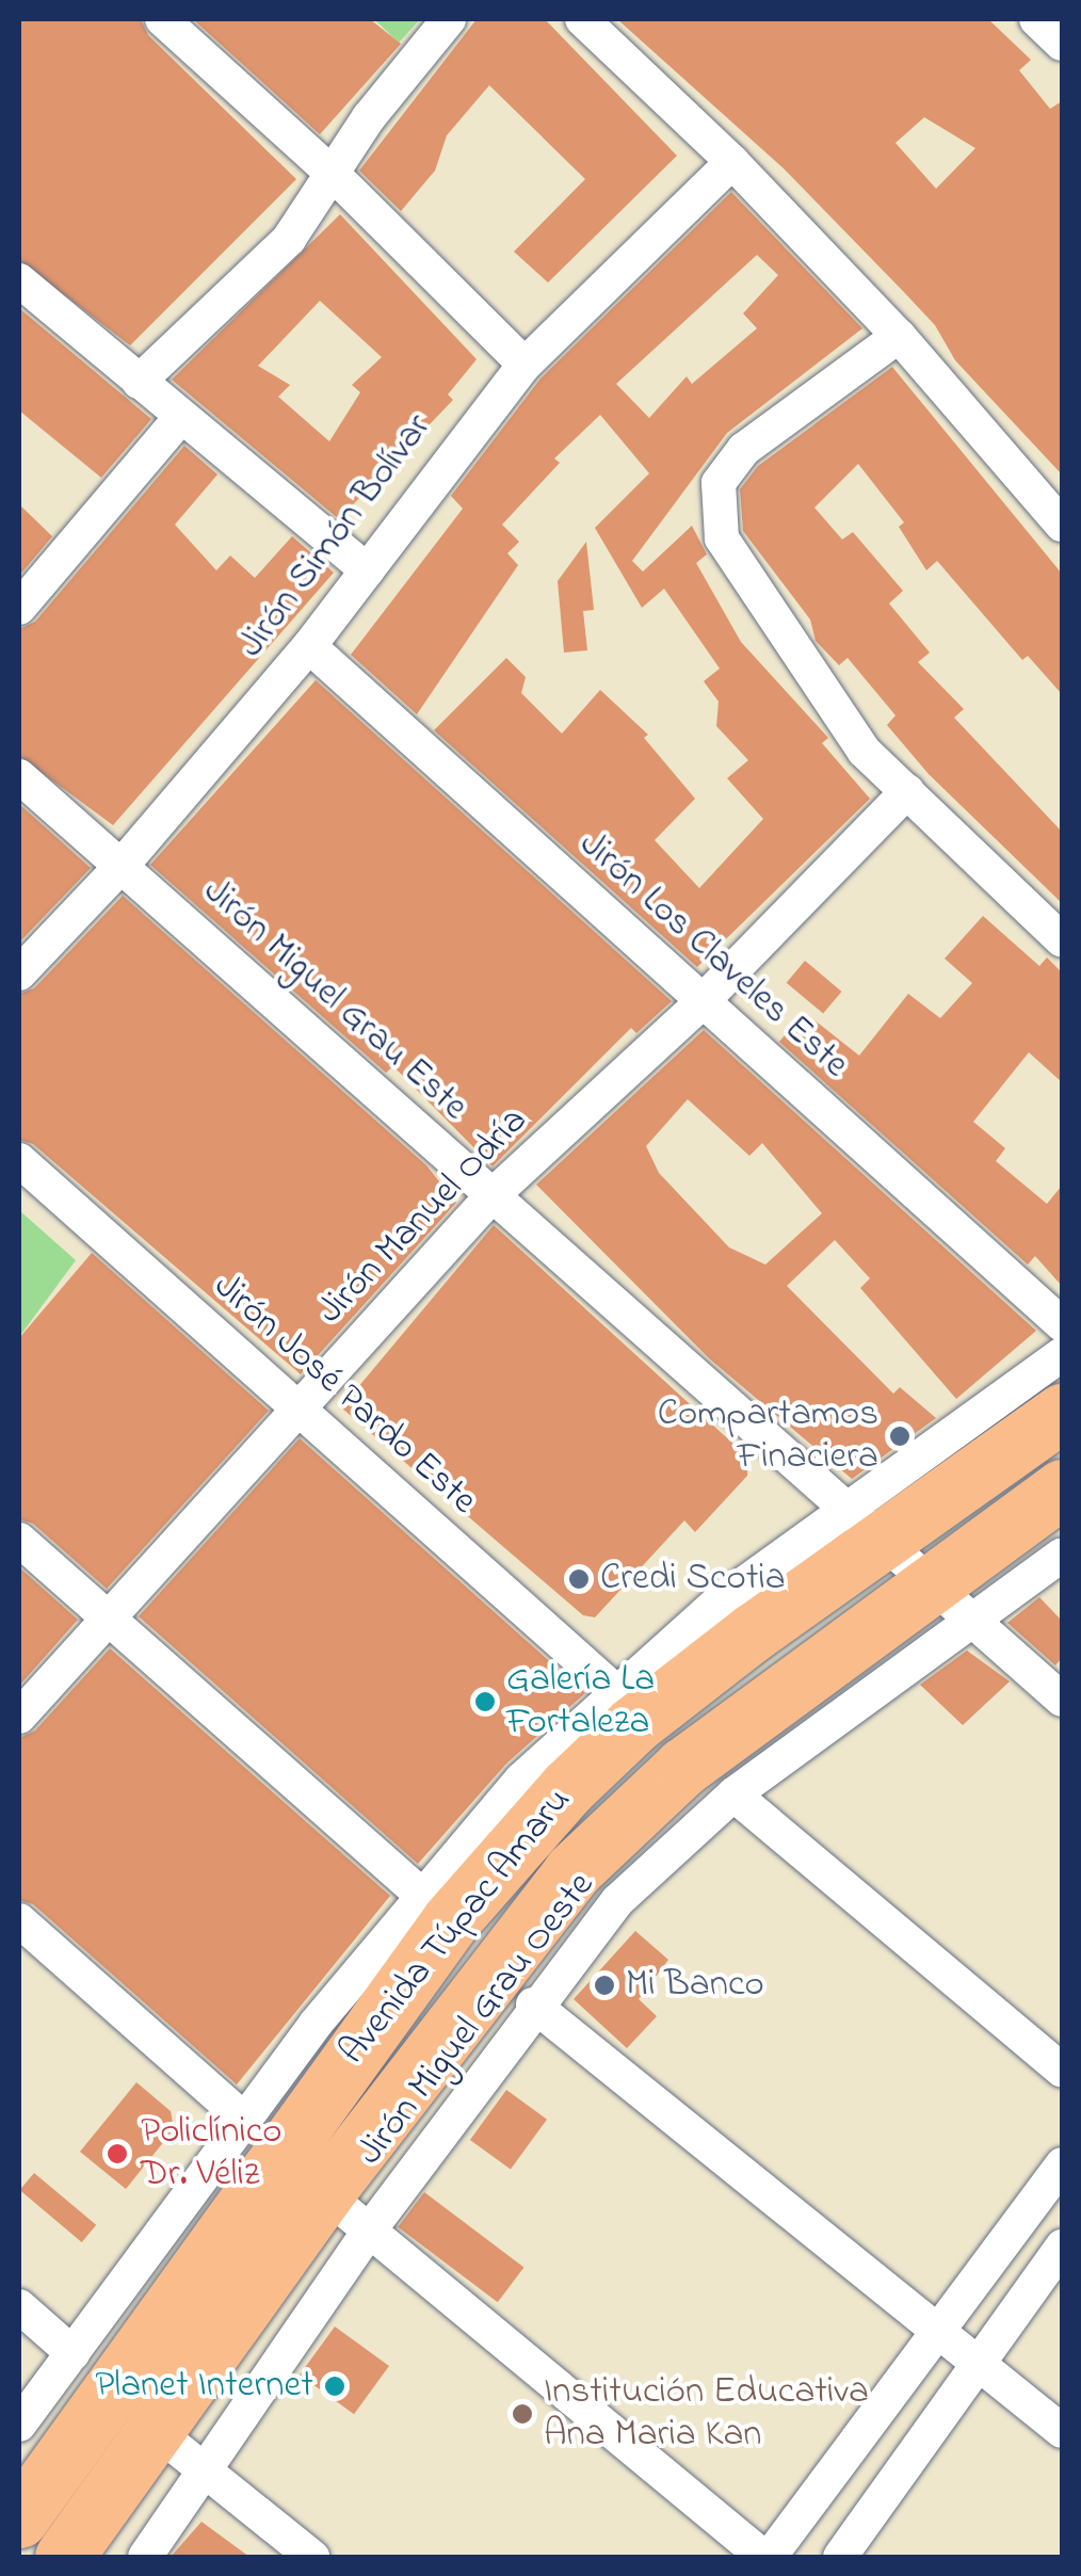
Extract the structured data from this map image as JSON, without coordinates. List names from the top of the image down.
{
  "streets": {
    "highway": ["Avenida Túpac Amaru"],
    "street": [
      "Jirón Simón Bolívar",
      "Jirón Los Claveles Este",
      "Jirón Miguel Grau Este",
      "Jirón Manuel Odría",
      "Jirón José Pardo Este",
      "Jirón Miguel Grau Oeste"
    ]
  },
  "crossings": [
    ["Jirón Simón Bolívar", "Jirón Los Claveles Este"],
    ["Jirón Simón Bolívar", "Jirón Miguel Grau Este"],
    ["Jirón Los Claveles Este", "Jirón Manuel Odría"],
    ["Jirón Miguel Grau Este", "Jirón Manuel Odría"],
    ["Jirón Miguel Grau Este", "Avenida Túpac Amaru"],
    ["Jirón Manuel Odría", "Jirón José Pardo Este"],
    ["Jirón José Pardo Este", "Avenida Túpac Amaru"],
    ["Avenida Túpac Amaru", "Jirón Miguel Grau Oeste"]
  ],
  "places": [
    "Compartamos Finaciera",
    "Credi Scotia",
    "Galería La Fortaleza",
    "Mi Banco",
    "Policlínico Dr. Véliz",
    "Planet Internet",
    "Institución Educativa Ana Maria Kan"
  ]
}
